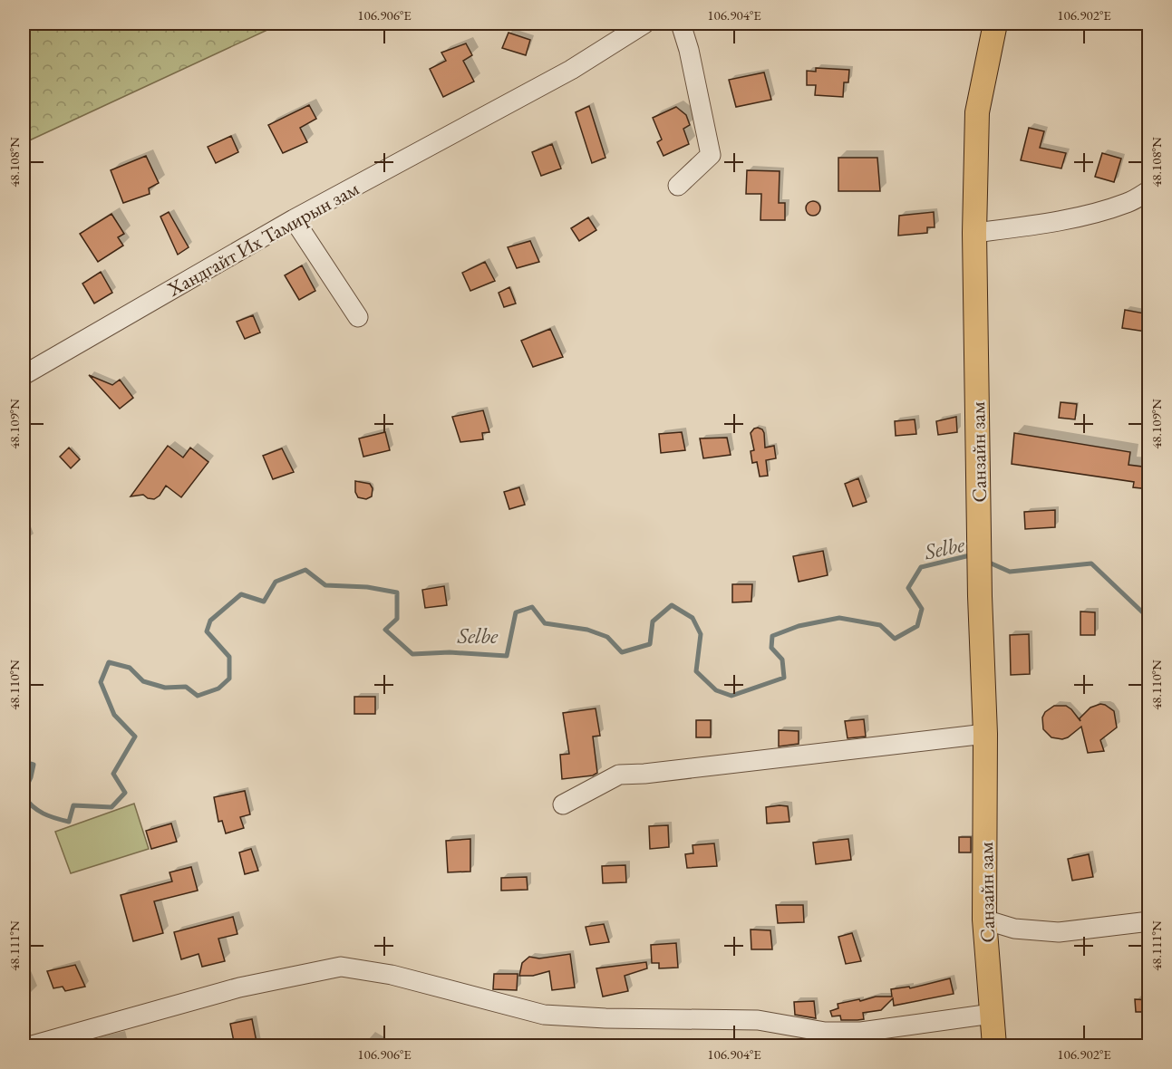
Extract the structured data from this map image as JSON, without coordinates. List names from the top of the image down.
{
  "streets": {
    "main road": ["Санзайн зам"],
    "street": ["Хандгайт Их Тамирын зам"]
  },
  "water": ["Selbe"],
  "coordinates": [
    "106.906°E",
    "106.904°E",
    "106.902°E",
    "48.108°N",
    "48.109°N",
    "48.110°N",
    "48.111°N"
  ]
}
